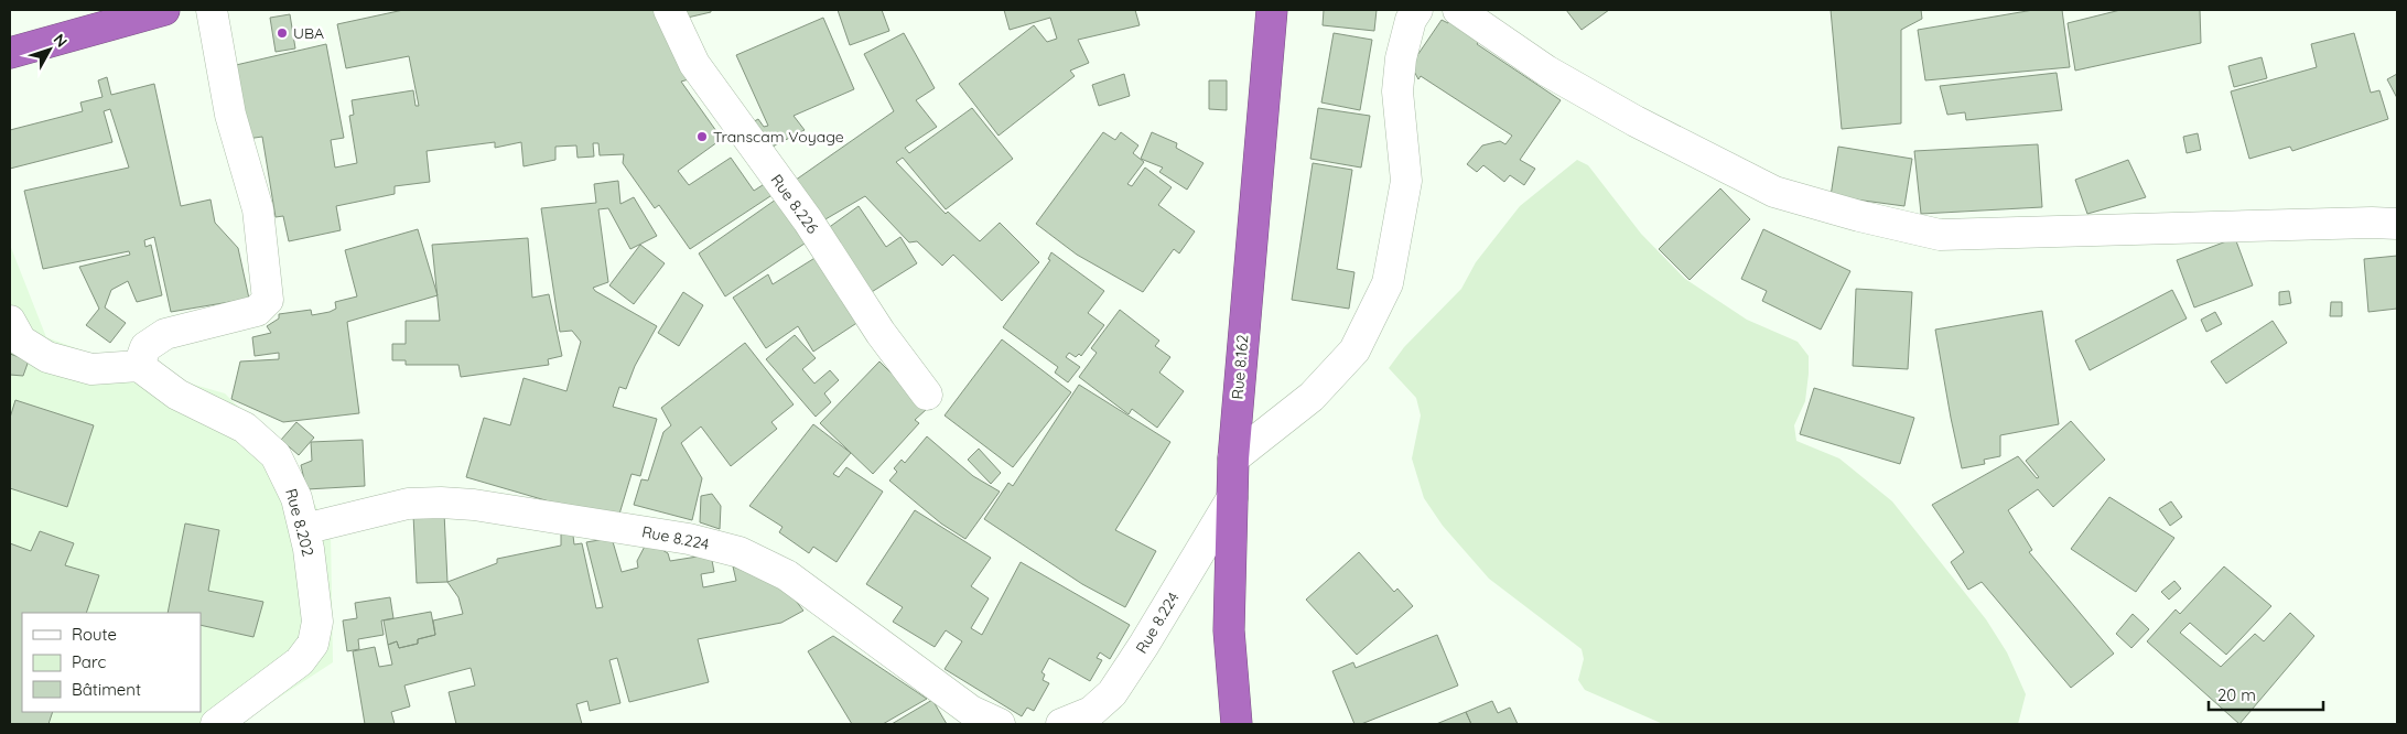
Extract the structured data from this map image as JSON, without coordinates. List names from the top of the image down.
{
  "streets": {
    "highway": ["Rue 8.162"],
    "street": ["Rue 8.226", "Rue 8.202", "Rue 8.224"]
  },
  "crossings": [
    ["Rue 8.162", "Rue 8.224"],
    ["Rue 8.202", "Rue 8.224"]
  ],
  "places": ["UBA", "Transcam Voyage"],
  "legend": ["Route", "Parc", "Bâtiment"],
  "scale_bar": "20 m",
  "north": "top right"
}
